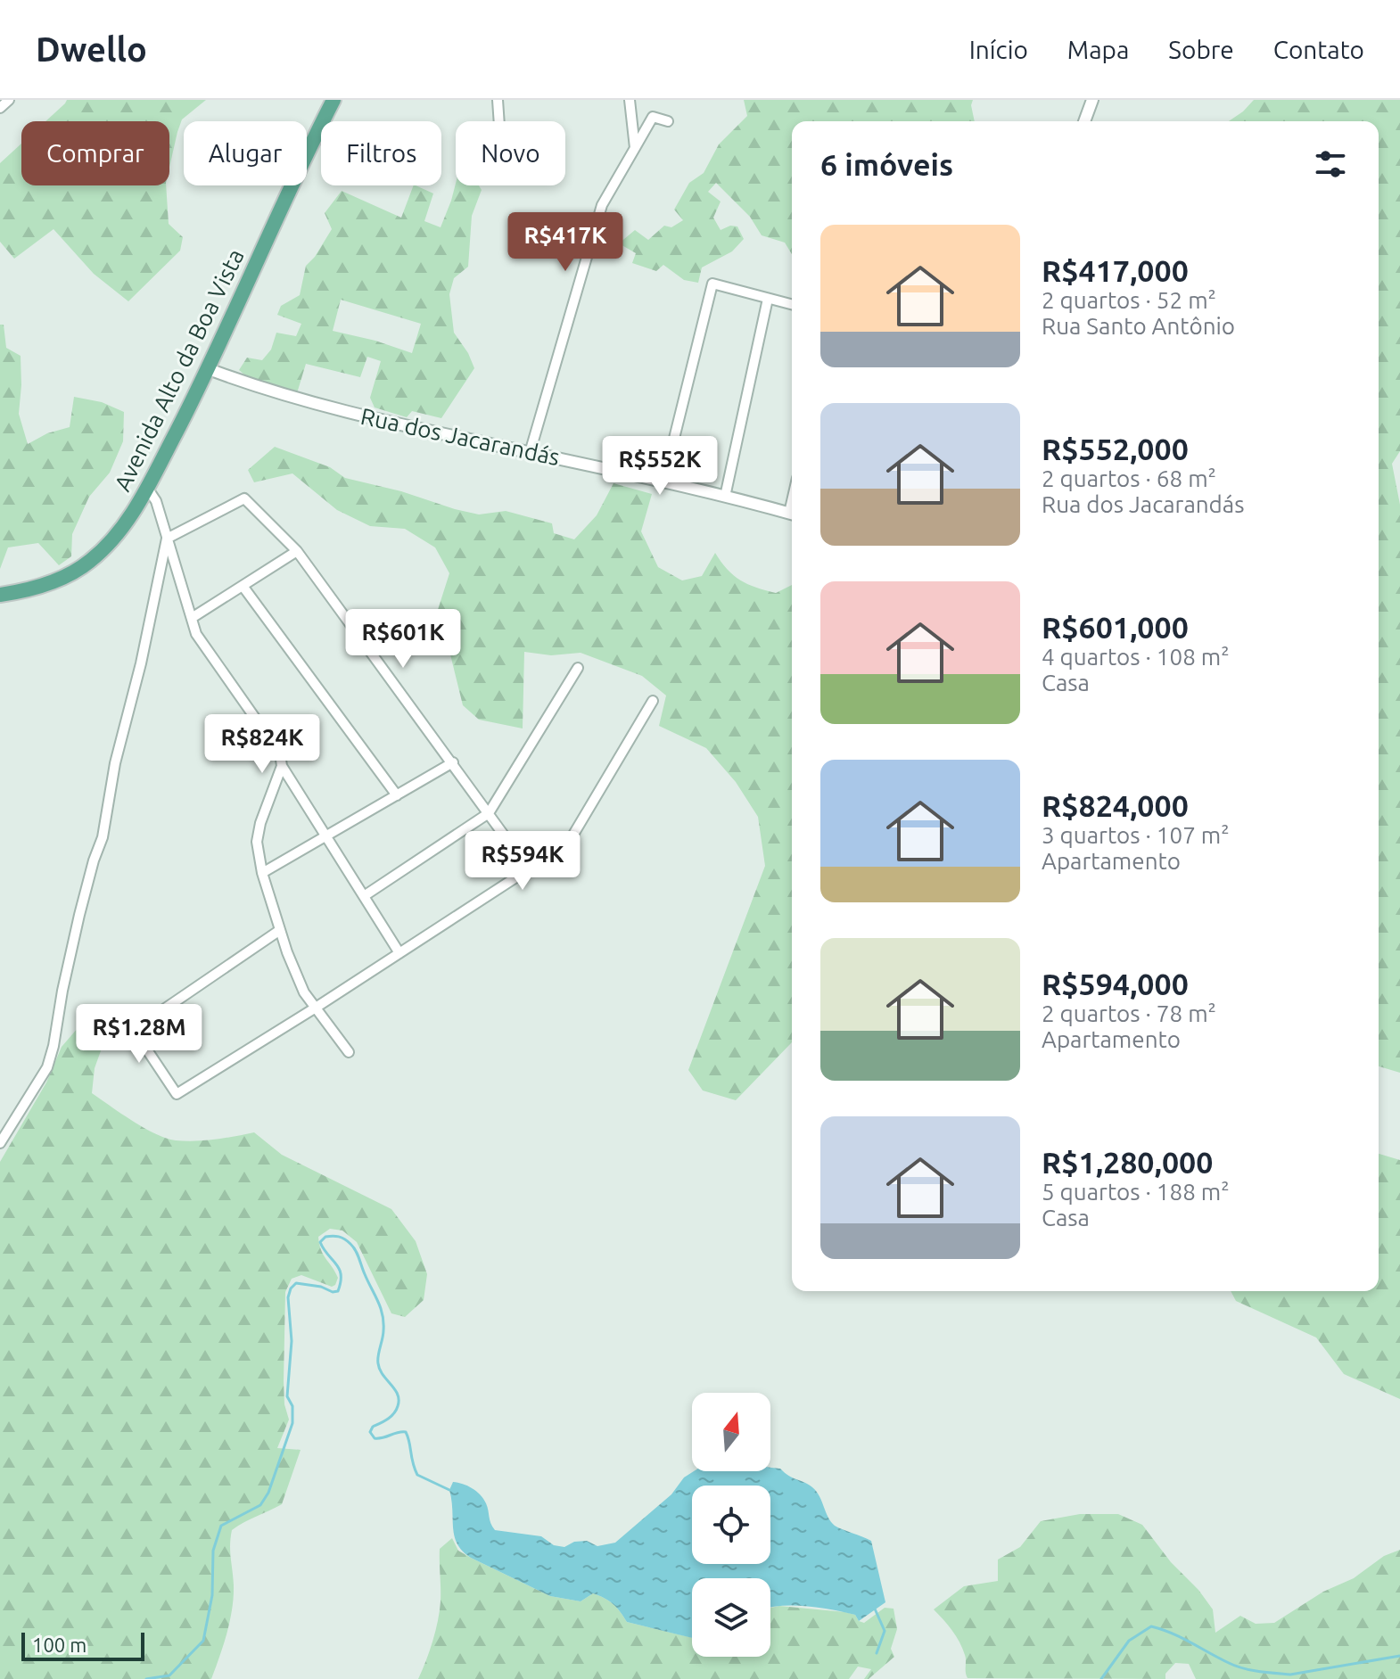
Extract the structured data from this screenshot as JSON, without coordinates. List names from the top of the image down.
{
  "streets": {
    "main road": ["Avenida Alto da Boa Vista"],
    "street": ["Rua dos Jacarandás"]
  },
  "crossings": [
    ["Avenida Alto da Boa Vista", "Rua dos Jacarandás"]
  ],
  "scale_bar": "100 m",
  "north": "top",
  "page": {
    "header": "Dwello",
    "nav": [
      "Início",
      "Mapa",
      "Sobre",
      "Contato"
    ],
    "chip": [
      "Comprar",
      "Alugar",
      "Filtros",
      "Novo"
    ],
    "heading": "6 imóveis",
    "list": [
      {
        "name": "R$417,000",
        "note": "2 quartos · 52 m² · Rua Santo Antônio"
      },
      {
        "name": "R$552,000",
        "note": "2 quartos · 68 m² · Rua dos Jacarandás"
      },
      {
        "name": "R$601,000",
        "note": "4 quartos · 108 m² · Casa"
      },
      {
        "name": "R$824,000",
        "note": "3 quartos · 107 m² · Apartamento"
      },
      {
        "name": "R$594,000",
        "note": "2 quartos · 78 m² · Apartamento"
      },
      {
        "name": "R$1,280,000",
        "note": "5 quartos · 188 m² · Casa"
      }
    ],
    "price": [
      "R$417K",
      "R$552K",
      "R$601K",
      "R$824K",
      "R$594K",
      "R$1.28M"
    ],
    "scale": "100 m"
  }
}
